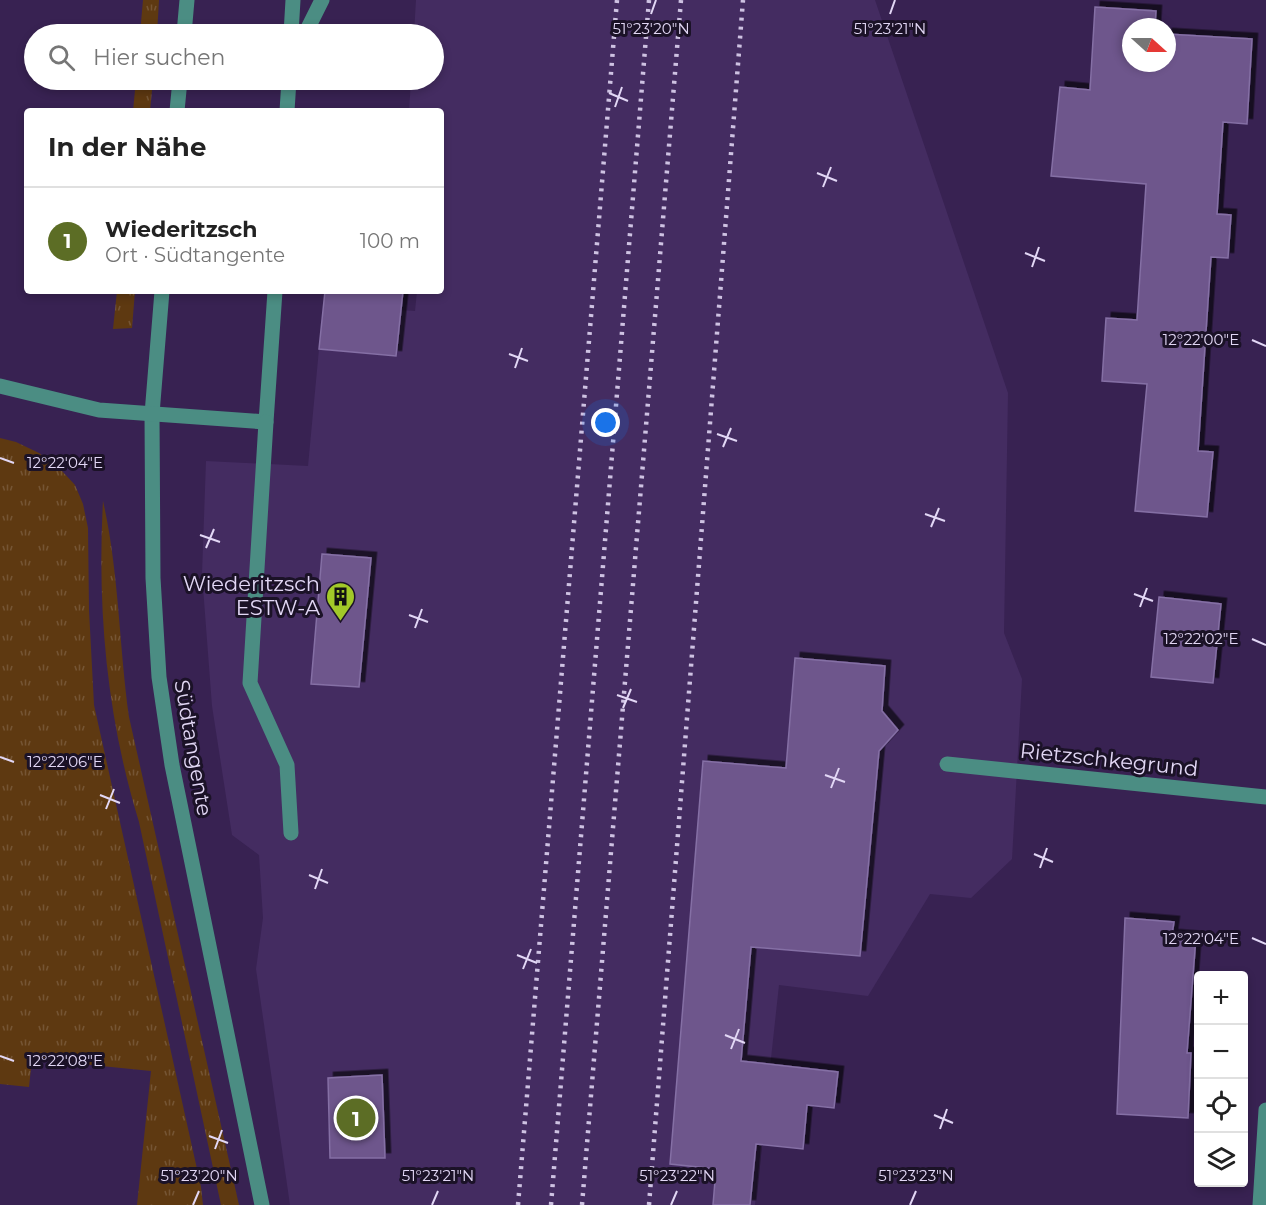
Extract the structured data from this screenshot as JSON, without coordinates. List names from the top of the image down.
{
  "streets": {
    "street": ["Südtangente", "Rietzschkegrund"]
  },
  "places": {
    "building": ["Wiederitzsch ESTW-A"]
  },
  "north": "right",
  "page": {
    "search": "Hier suchen",
    "heading": "In der Nähe",
    "list": [
      {
        "mark": "1",
        "name": "Wiederitzsch",
        "note": "Ort · Südtangente",
        "value": "100 m"
      }
    ],
    "map_buttons": ["+", "−"],
    "pins": "1"
  },
  "coordinates": [
    "51°23'20\"N",
    "51°23'21\"N",
    "12°22'00\"E",
    "12°22'04\"E",
    "12°22'02\"E",
    "12°22'06\"E",
    "12°22'08\"E",
    "51°23'22\"N",
    "51°23'23\"N"
  ]
}
